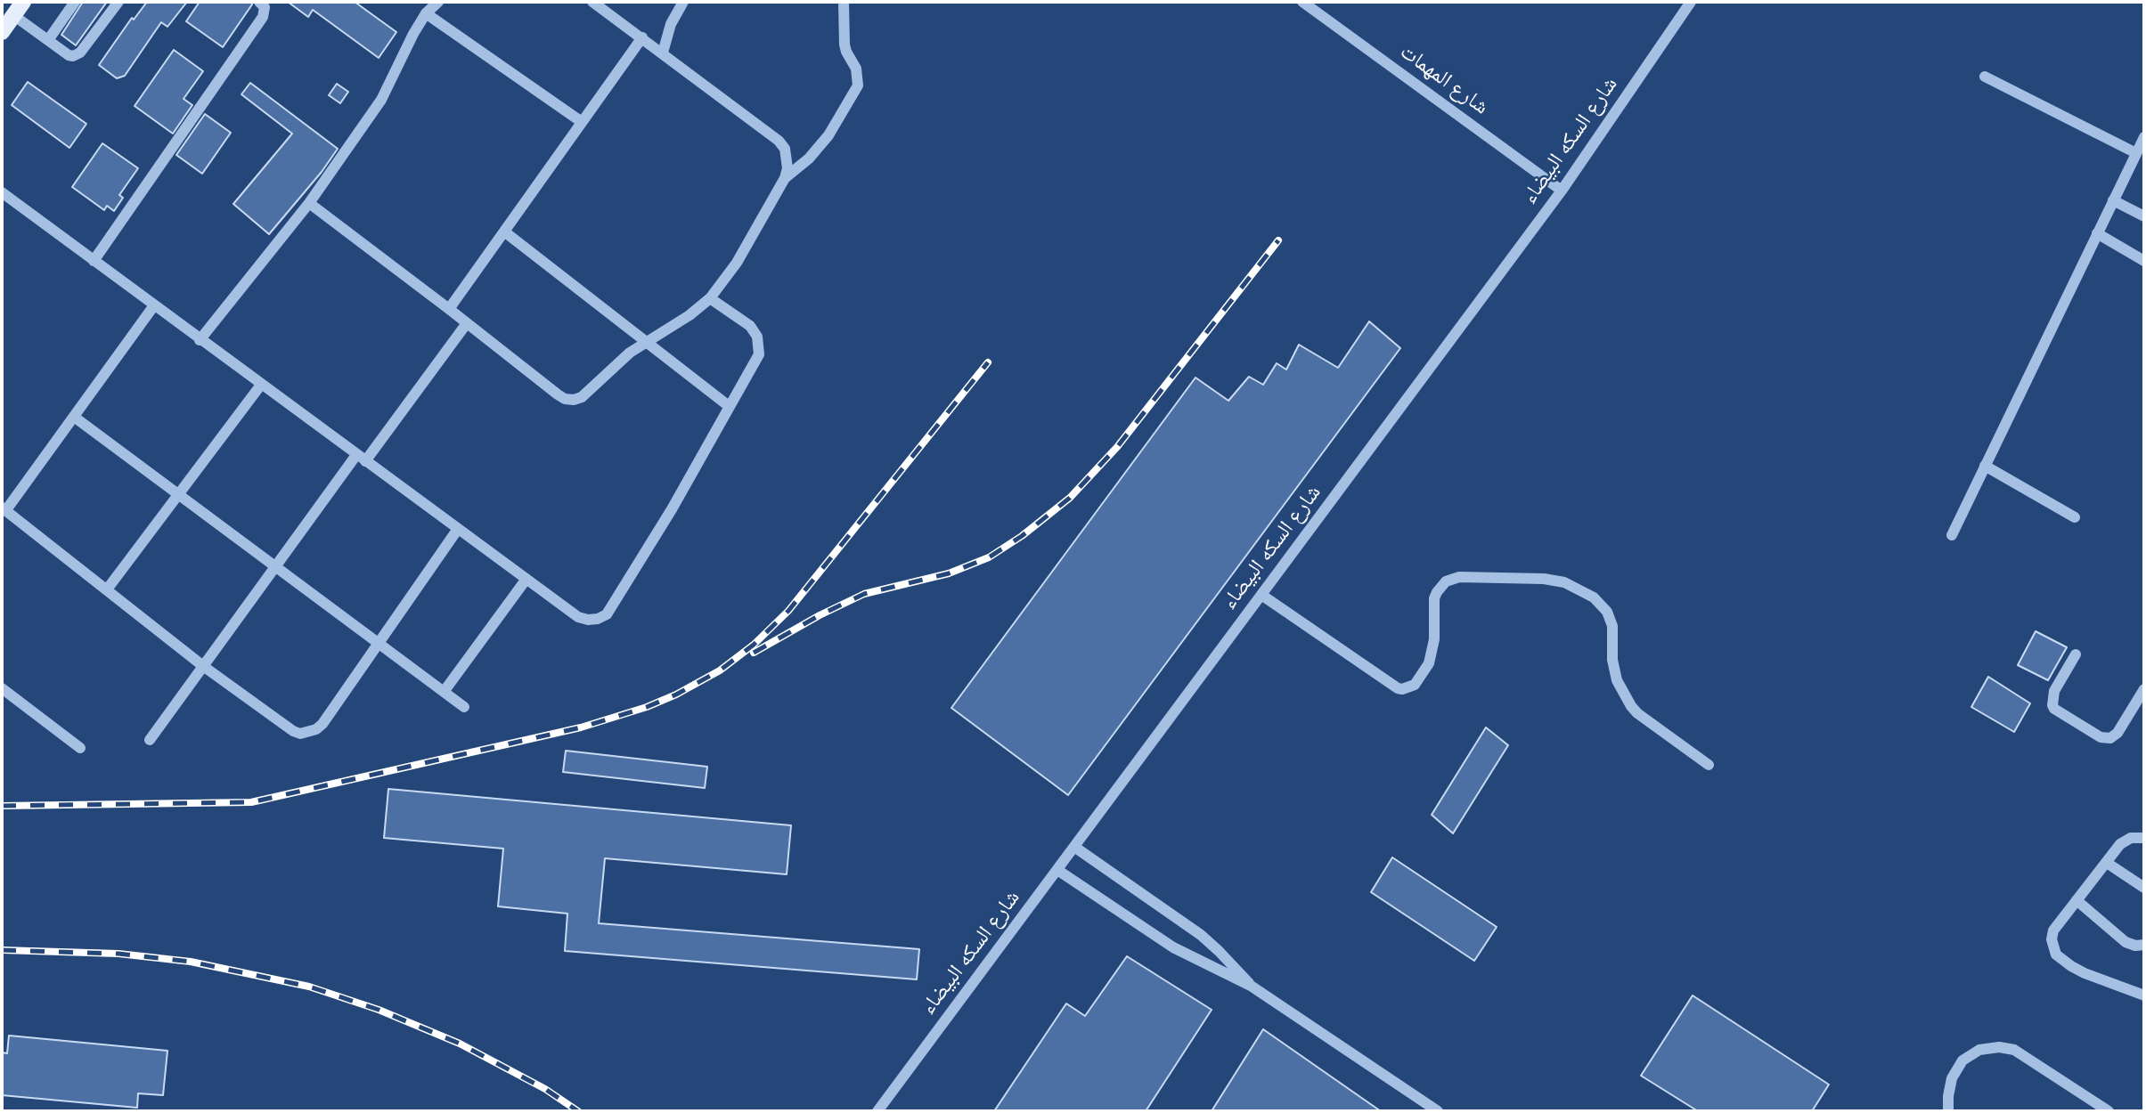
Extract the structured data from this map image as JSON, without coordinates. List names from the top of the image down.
{
  "streets": {
    "street": ["شارع المهمات", "شارع السكه البيضاء"]
  },
  "crossings": [
    ["شارع المهمات", "شارع السكه البيضاء"]
  ]
}
